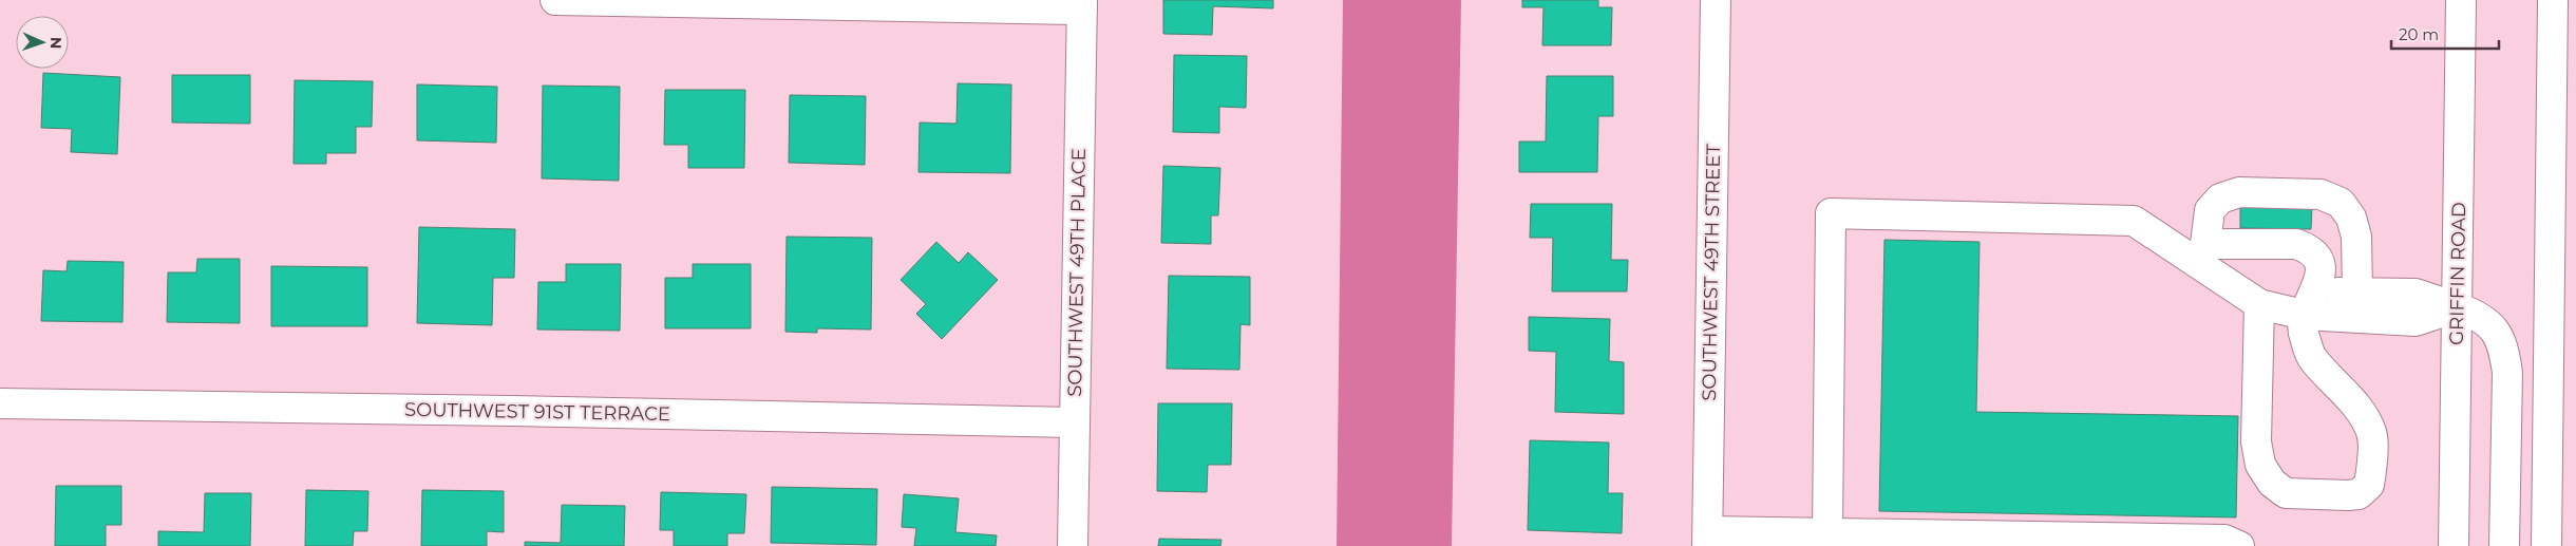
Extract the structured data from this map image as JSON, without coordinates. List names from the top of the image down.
{
  "streets": {
    "street": [
      "SOUTHWEST 49TH PLACE",
      "SOUTHWEST 49TH STREET",
      "GRIFFIN ROAD",
      "SOUTHWEST 91ST TERRACE"
    ]
  },
  "crossings": [
    ["SOUTHWEST 49TH PLACE", "SOUTHWEST 91ST TERRACE"]
  ],
  "scale_bar": "20 m",
  "north": "right"
}
